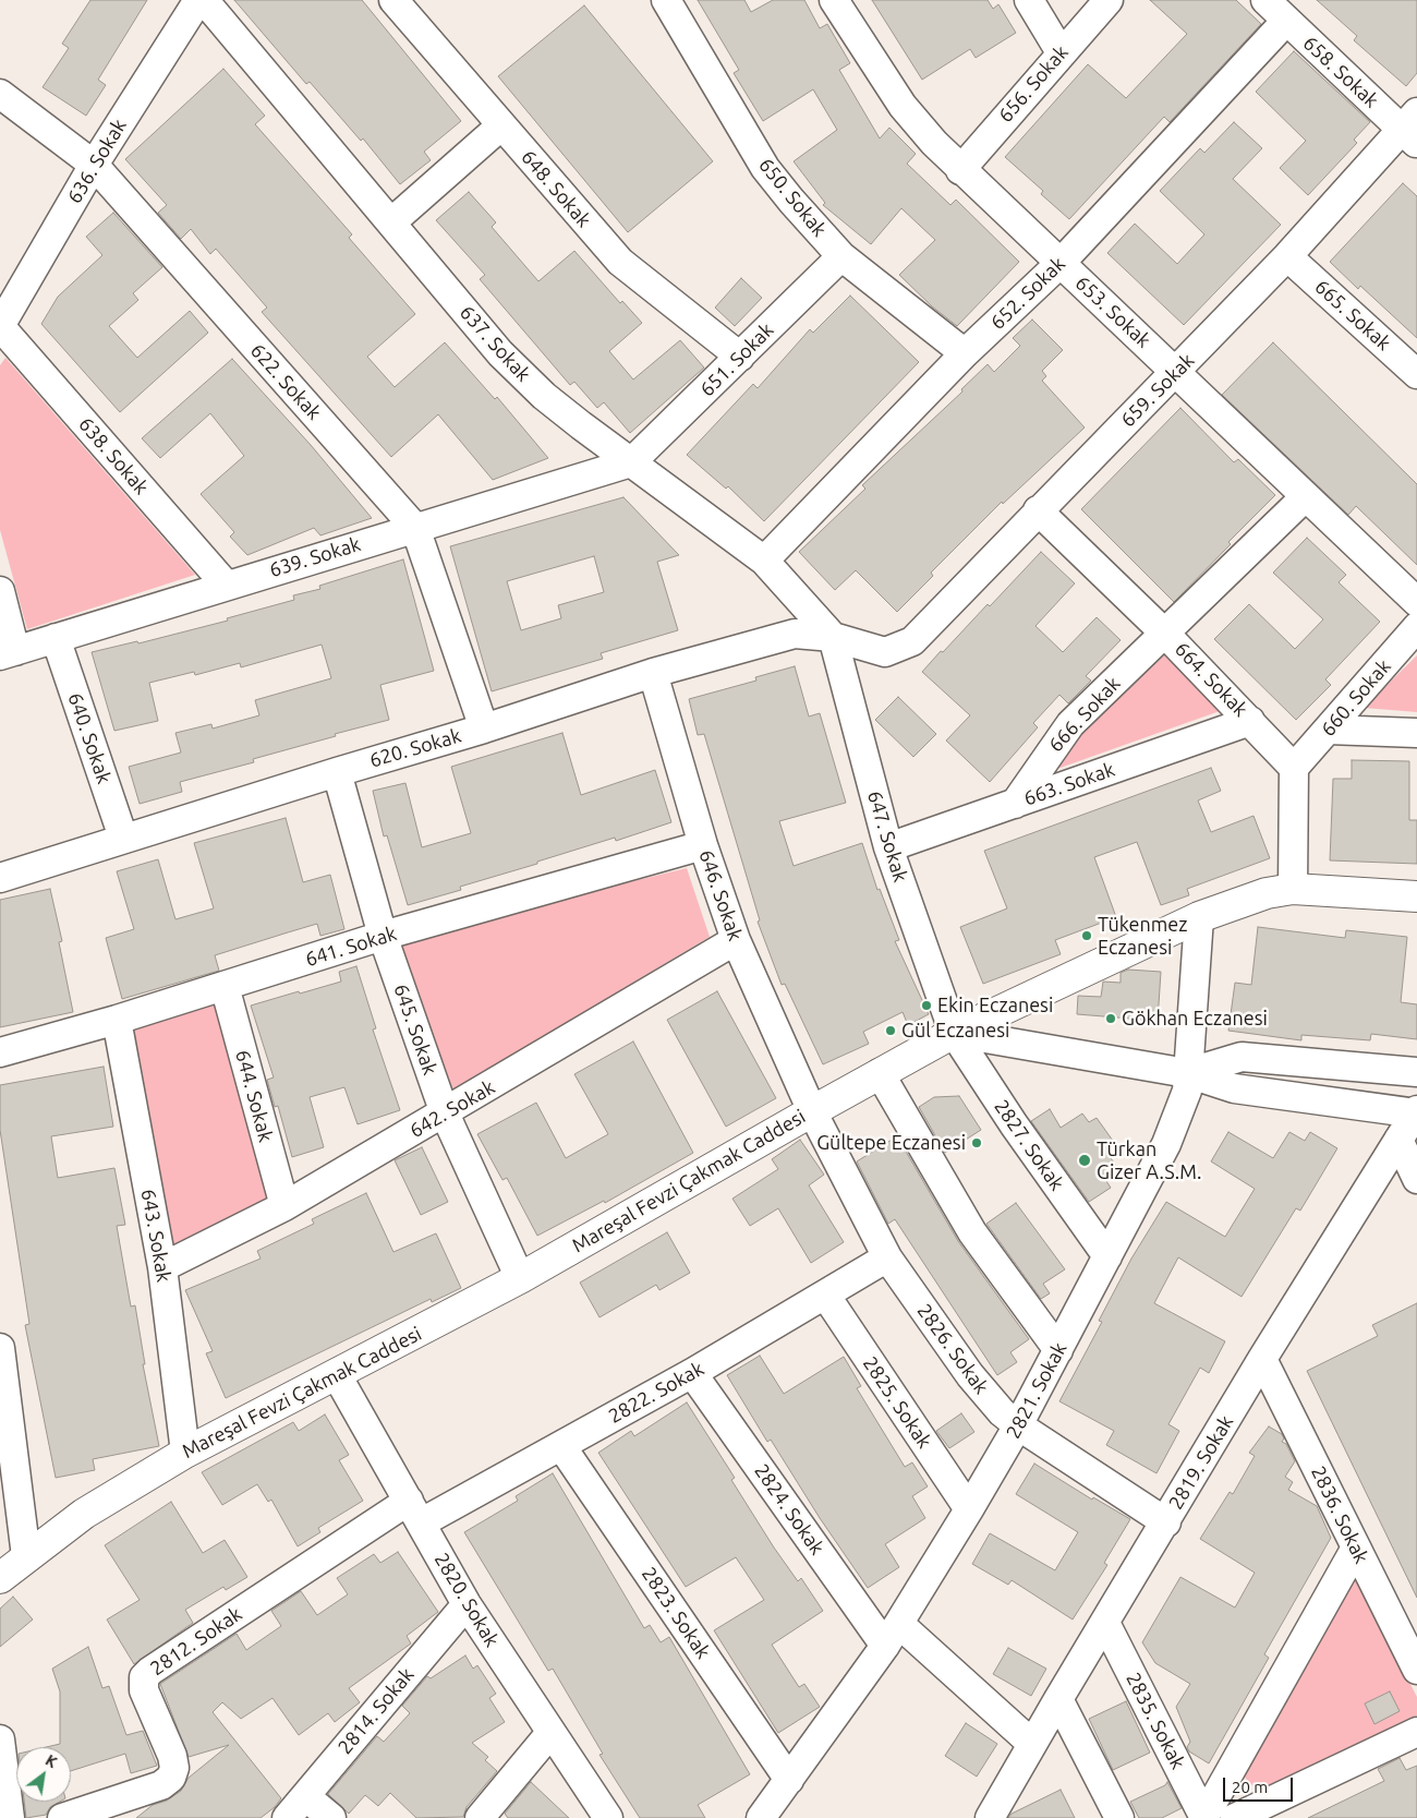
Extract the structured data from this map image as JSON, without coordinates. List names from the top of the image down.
{
  "streets": {
    "main road": ["Mareşal Fevzi Çakmak Caddesi"],
    "street": [
      "658. Sokak",
      "656. Sokak",
      "636. Sokak",
      "648. Sokak",
      "650. Sokak",
      "652. Sokak",
      "653. Sokak",
      "665. Sokak",
      "637. Sokak",
      "651. Sokak",
      "622. Sokak",
      "659. Sokak",
      "638. Sokak",
      "639. Sokak",
      "664. Sokak",
      "660. Sokak",
      "666. Sokak",
      "640. Sokak",
      "620. Sokak",
      "663. Sokak",
      "647. Sokak",
      "646. Sokak",
      "641. Sokak",
      "645. Sokak",
      "644. Sokak",
      "642. Sokak",
      "2827. Sokak",
      "643. Sokak",
      "2826. Sokak",
      "2821. Sokak",
      "2822. Sokak",
      "2825. Sokak",
      "2819. Sokak",
      "2824. Sokak",
      "2836. Sokak",
      "2820. Sokak",
      "2823. Sokak",
      "2812. Sokak",
      "2814. Sokak",
      "2835. Sokak"
    ]
  },
  "crossings": [
    ["658. Sokak", "652. Sokak"],
    ["658. Sokak", "659. Sokak"],
    ["656. Sokak", "653. Sokak"],
    ["636. Sokak", "622. Sokak"],
    ["636. Sokak", "638. Sokak"],
    ["648. Sokak", "651. Sokak"],
    ["650. Sokak", "652. Sokak"],
    ["650. Sokak", "651. Sokak"],
    ["652. Sokak", "653. Sokak"],
    ["652. Sokak", "637. Sokak"],
    ["653. Sokak", "659. Sokak"],
    ["653. Sokak", "666. Sokak"],
    ["665. Sokak", "659. Sokak"],
    ["637. Sokak", "651. Sokak"],
    ["637. Sokak", "639. Sokak"],
    ["637. Sokak", "620. Sokak"],
    ["637. Sokak", "647. Sokak"],
    ["651. Sokak", "639. Sokak"],
    ["622. Sokak", "639. Sokak"],
    ["622. Sokak", "620. Sokak"],
    ["659. Sokak", "664. Sokak"],
    ["659. Sokak", "620. Sokak"],
    ["638. Sokak", "639. Sokak"],
    ["639. Sokak", "640. Sokak"],
    ["664. Sokak", "660. Sokak"],
    ["664. Sokak", "666. Sokak"],
    ["664. Sokak", "663. Sokak"],
    ["666. Sokak", "663. Sokak"],
    ["640. Sokak", "620. Sokak"],
    ["620. Sokak", "647. Sokak"],
    ["620. Sokak", "646. Sokak"],
    ["620. Sokak", "645. Sokak"],
    ["663. Sokak", "647. Sokak"],
    ["647. Sokak", "2827. Sokak"],
    ["647. Sokak", "Mareşal Fevzi Çakmak Caddesi"],
    ["646. Sokak", "641. Sokak"],
    ["646. Sokak", "642. Sokak"],
    ["646. Sokak", "Mareşal Fevzi Çakmak Caddesi"],
    ["646. Sokak", "2826. Sokak"],
    ["641. Sokak", "645. Sokak"],
    ["641. Sokak", "644. Sokak"],
    ["641. Sokak", "643. Sokak"],
    ["645. Sokak", "642. Sokak"],
    ["645. Sokak", "Mareşal Fevzi Çakmak Caddesi"],
    ["644. Sokak", "642. Sokak"],
    ["642. Sokak", "643. Sokak"],
    ["2827. Sokak", "Mareşal Fevzi Çakmak Caddesi"],
    ["2827. Sokak", "2821. Sokak"],
    ["Mareşal Fevzi Çakmak Caddesi", "643. Sokak"],
    ["Mareşal Fevzi Çakmak Caddesi", "2826. Sokak"],
    ["Mareşal Fevzi Çakmak Caddesi", "2821. Sokak"],
    ["Mareşal Fevzi Çakmak Caddesi", "2820. Sokak"],
    ["2826. Sokak", "2821. Sokak"],
    ["2826. Sokak", "2822. Sokak"],
    ["2826. Sokak", "2819. Sokak"],
    ["2821. Sokak", "2825. Sokak"],
    ["2821. Sokak", "2824. Sokak"],
    ["2821. Sokak", "2823. Sokak"],
    ["2822. Sokak", "2825. Sokak"],
    ["2822. Sokak", "2824. Sokak"],
    ["2822. Sokak", "2820. Sokak"],
    ["2822. Sokak", "2823. Sokak"],
    ["2822. Sokak", "2812. Sokak"],
    ["2819. Sokak", "2824. Sokak"],
    ["2819. Sokak", "2836. Sokak"],
    ["2819. Sokak", "2835. Sokak"],
    ["2820. Sokak", "2812. Sokak"],
    ["2820. Sokak", "2814. Sokak"]
  ],
  "places": [
    "Tükenmez Eczanesi",
    "Ekin Eczanesi",
    "Gökhan Eczanesi",
    "Gül Eczanesi",
    "Gültepe Eczanesi",
    "Türkan Gizer A.S.M."
  ],
  "scale_bar": "20 m",
  "north": "top right"
}
